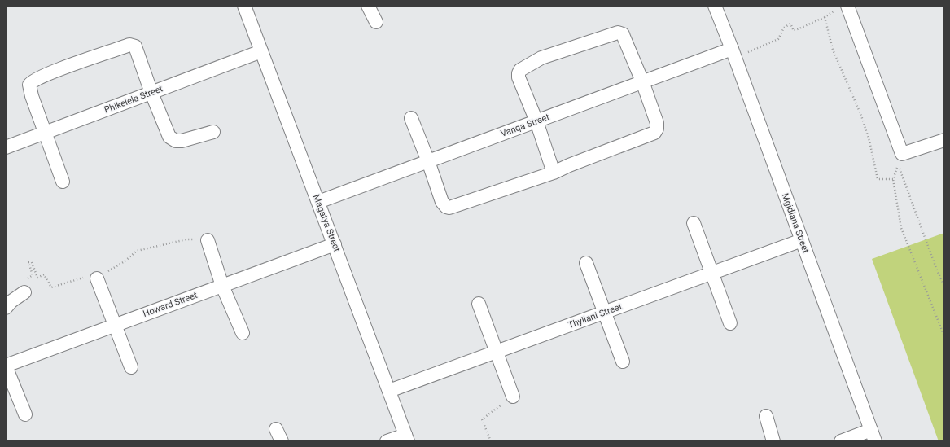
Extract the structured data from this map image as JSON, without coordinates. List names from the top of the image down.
{
  "streets": {
    "street": [
      "Phikelela Street",
      "Vanqa Street",
      "Magatya Street",
      "Mgidlana Street",
      "Howard Street",
      "Thyilani Street"
    ]
  },
  "crossings": [
    ["Phikelela Street", "Magatya Street"],
    ["Vanqa Street", "Magatya Street"],
    ["Vanqa Street", "Mgidlana Street"],
    ["Magatya Street", "Howard Street"],
    ["Magatya Street", "Thyilani Street"],
    ["Mgidlana Street", "Thyilani Street"]
  ]
}
